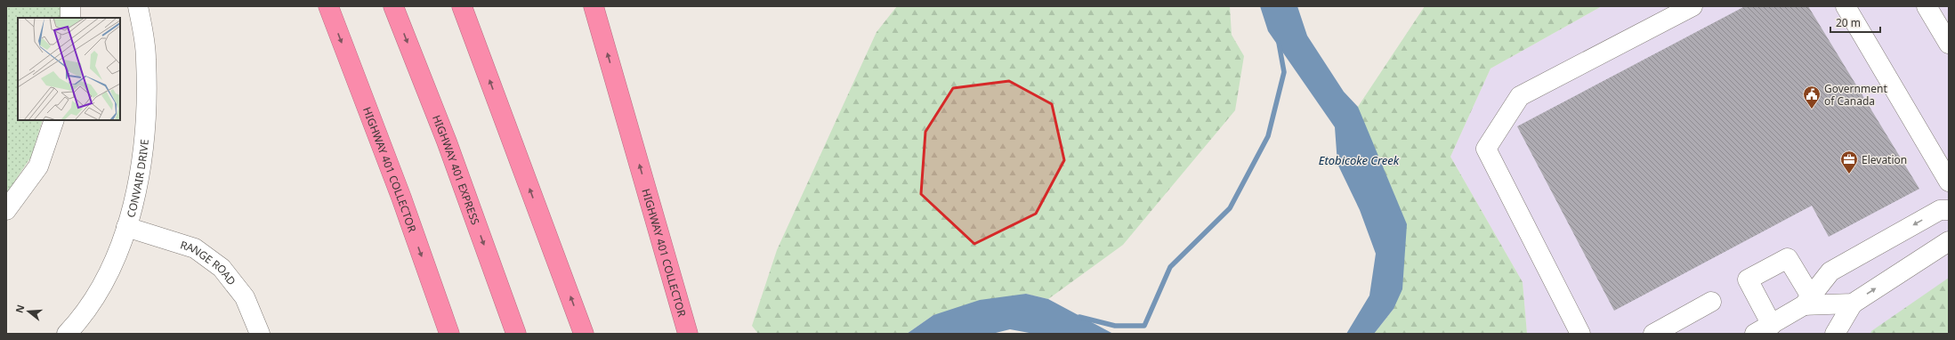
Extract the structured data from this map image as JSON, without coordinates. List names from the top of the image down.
{
  "streets": {
    "highway": ["HIGHWAY 401 EXPRESS", "HIGHWAY 401 COLLECTOR"],
    "street": ["CONVAIR DRIVE", "RANGE ROAD"]
  },
  "crossings": [
    ["CONVAIR DRIVE", "RANGE ROAD"]
  ],
  "water": ["Etobicoke Creek"],
  "places": {
    "public building": ["Government of Canada"],
    "office": ["Elevation"]
  },
  "scale_bar": "20 m",
  "north": "left"
}
